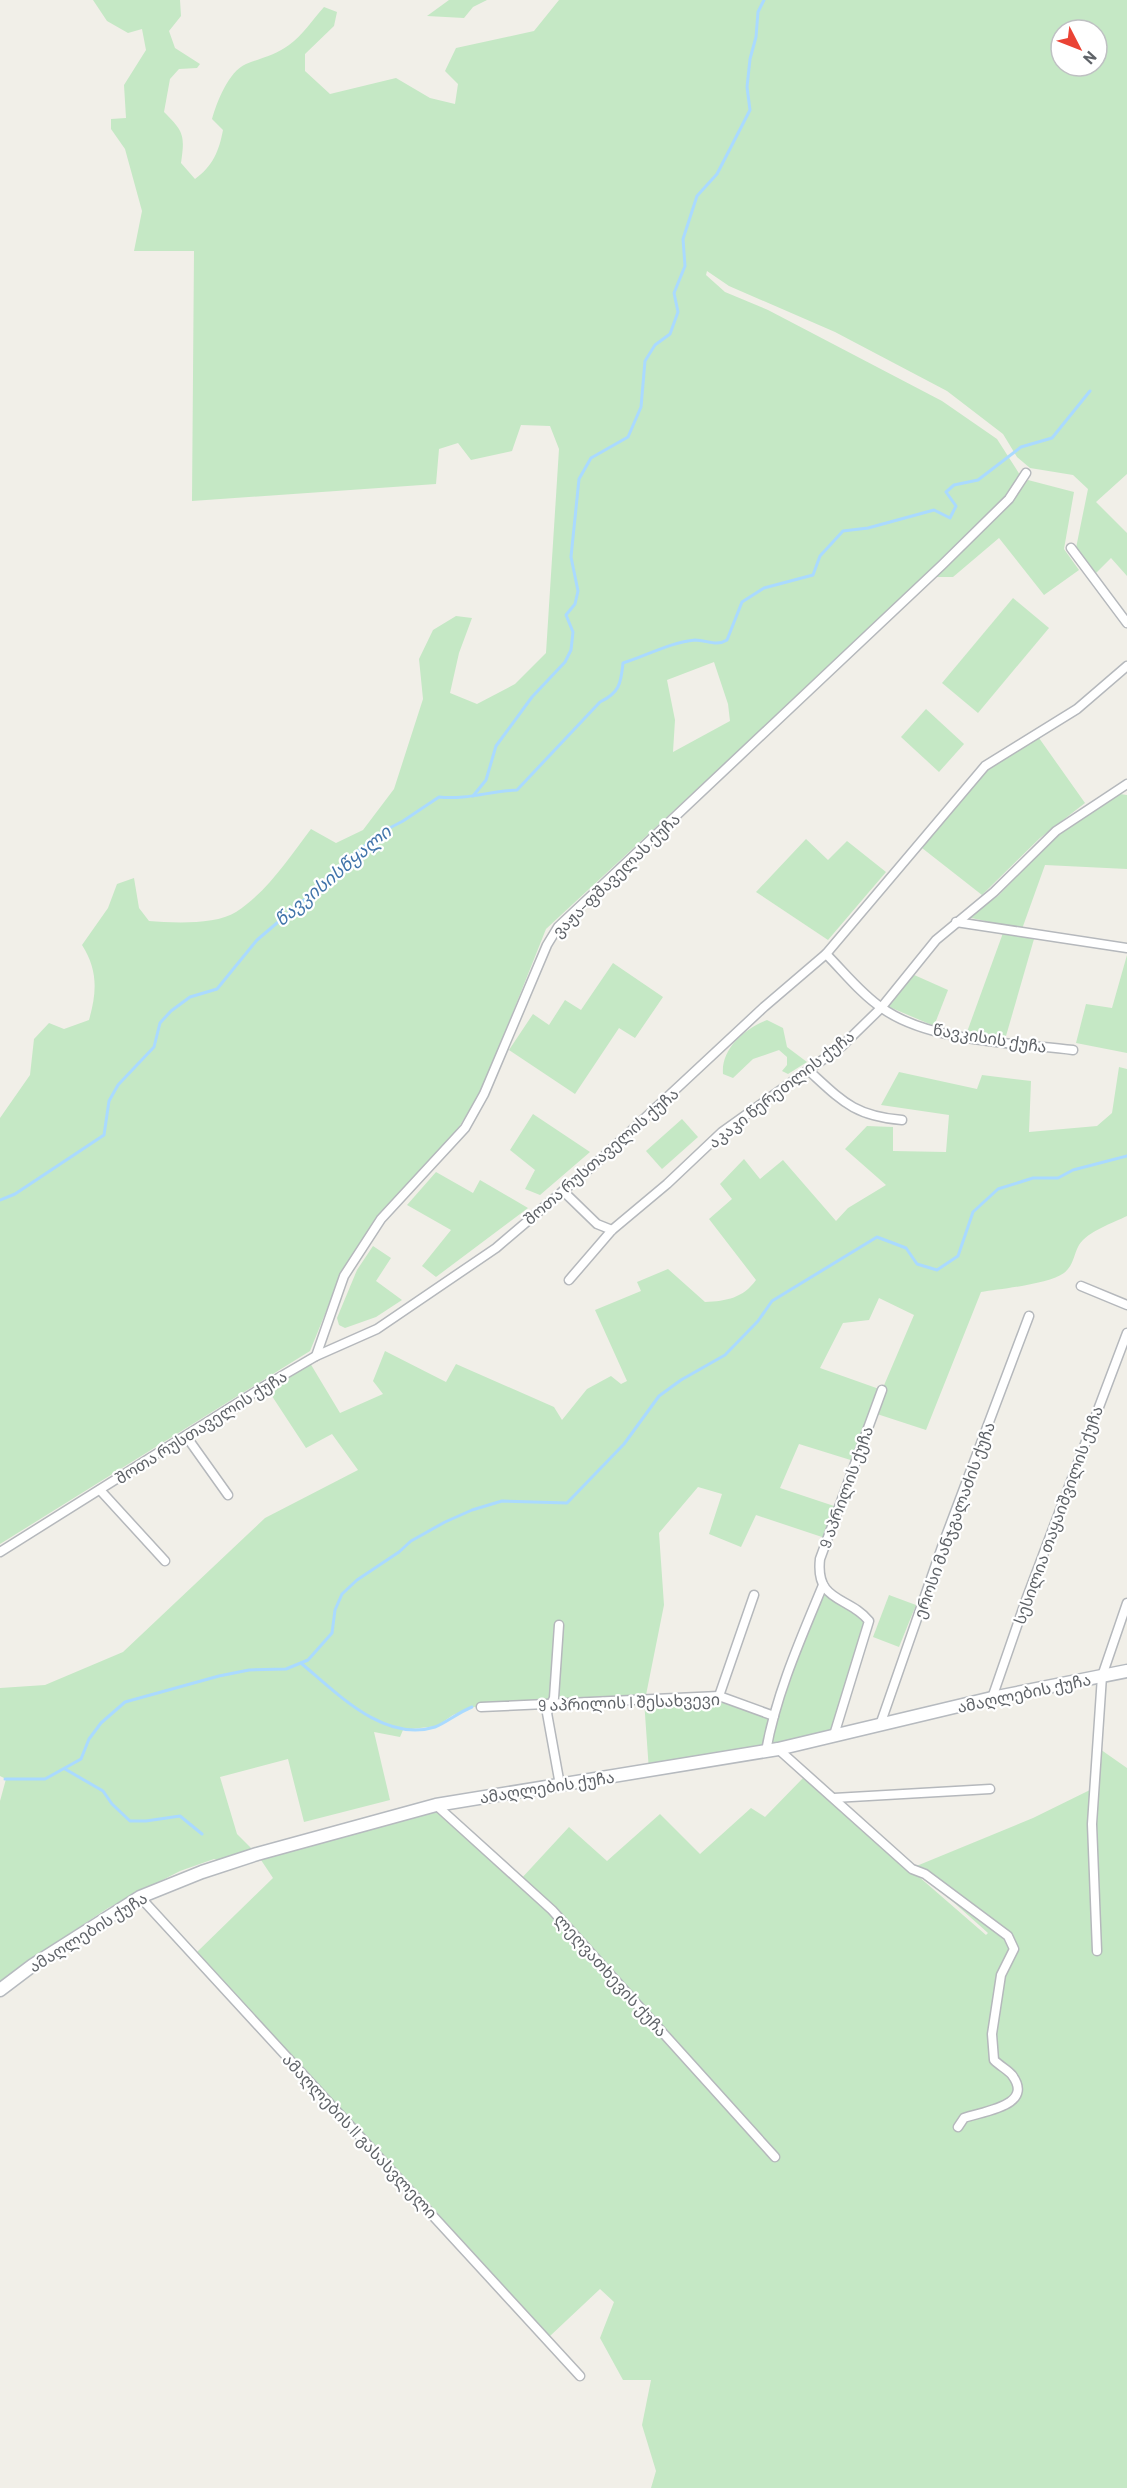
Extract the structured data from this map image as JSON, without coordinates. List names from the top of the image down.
{
  "streets": {
    "street": [
      "ვაჟა-ფშაველას ქუჩა",
      "წავკისის ქუჩა",
      "აკაკი წერეთლის ქუჩა",
      "შოთა რუსთაველის ქუჩა",
      "9 აპრილის ქუჩა",
      "სესილია თაყაიშვილის ქუჩა",
      "ეროსი მანჯგალაძის ქუჩა",
      "ამაღლების ქუჩა",
      "9 აპრილის I შესახვევი",
      "ლეღვათხევის ქუჩა",
      "ამაღლების II გასასვლელი"
    ]
  },
  "crossings": [
    ["ვაჟა-ფშაველას ქუჩა", "შოთა რუსთაველის ქუჩა"],
    ["წავკისის ქუჩა", "აკაკი წერეთლის ქუჩა"],
    ["წავკისის ქუჩა", "შოთა რუსთაველის ქუჩა"],
    ["9 აპრილის ქუჩა", "ამაღლების ქუჩა"],
    ["9 აპრილის ქუჩა", "9 აპრილის I შესახვევი"],
    ["სესილია თაყაიშვილის ქუჩა", "ამაღლების ქუჩა"],
    ["ეროსი მანჯგალაძის ქუჩა", "ამაღლების ქუჩა"],
    ["ამაღლების ქუჩა", "ლეღვათხევის ქუჩა"],
    ["ამაღლების ქუჩა", "ამაღლების II გასასვლელი"]
  ],
  "water": ["წავკისისწყალი"],
  "north": "bottom right"
}
